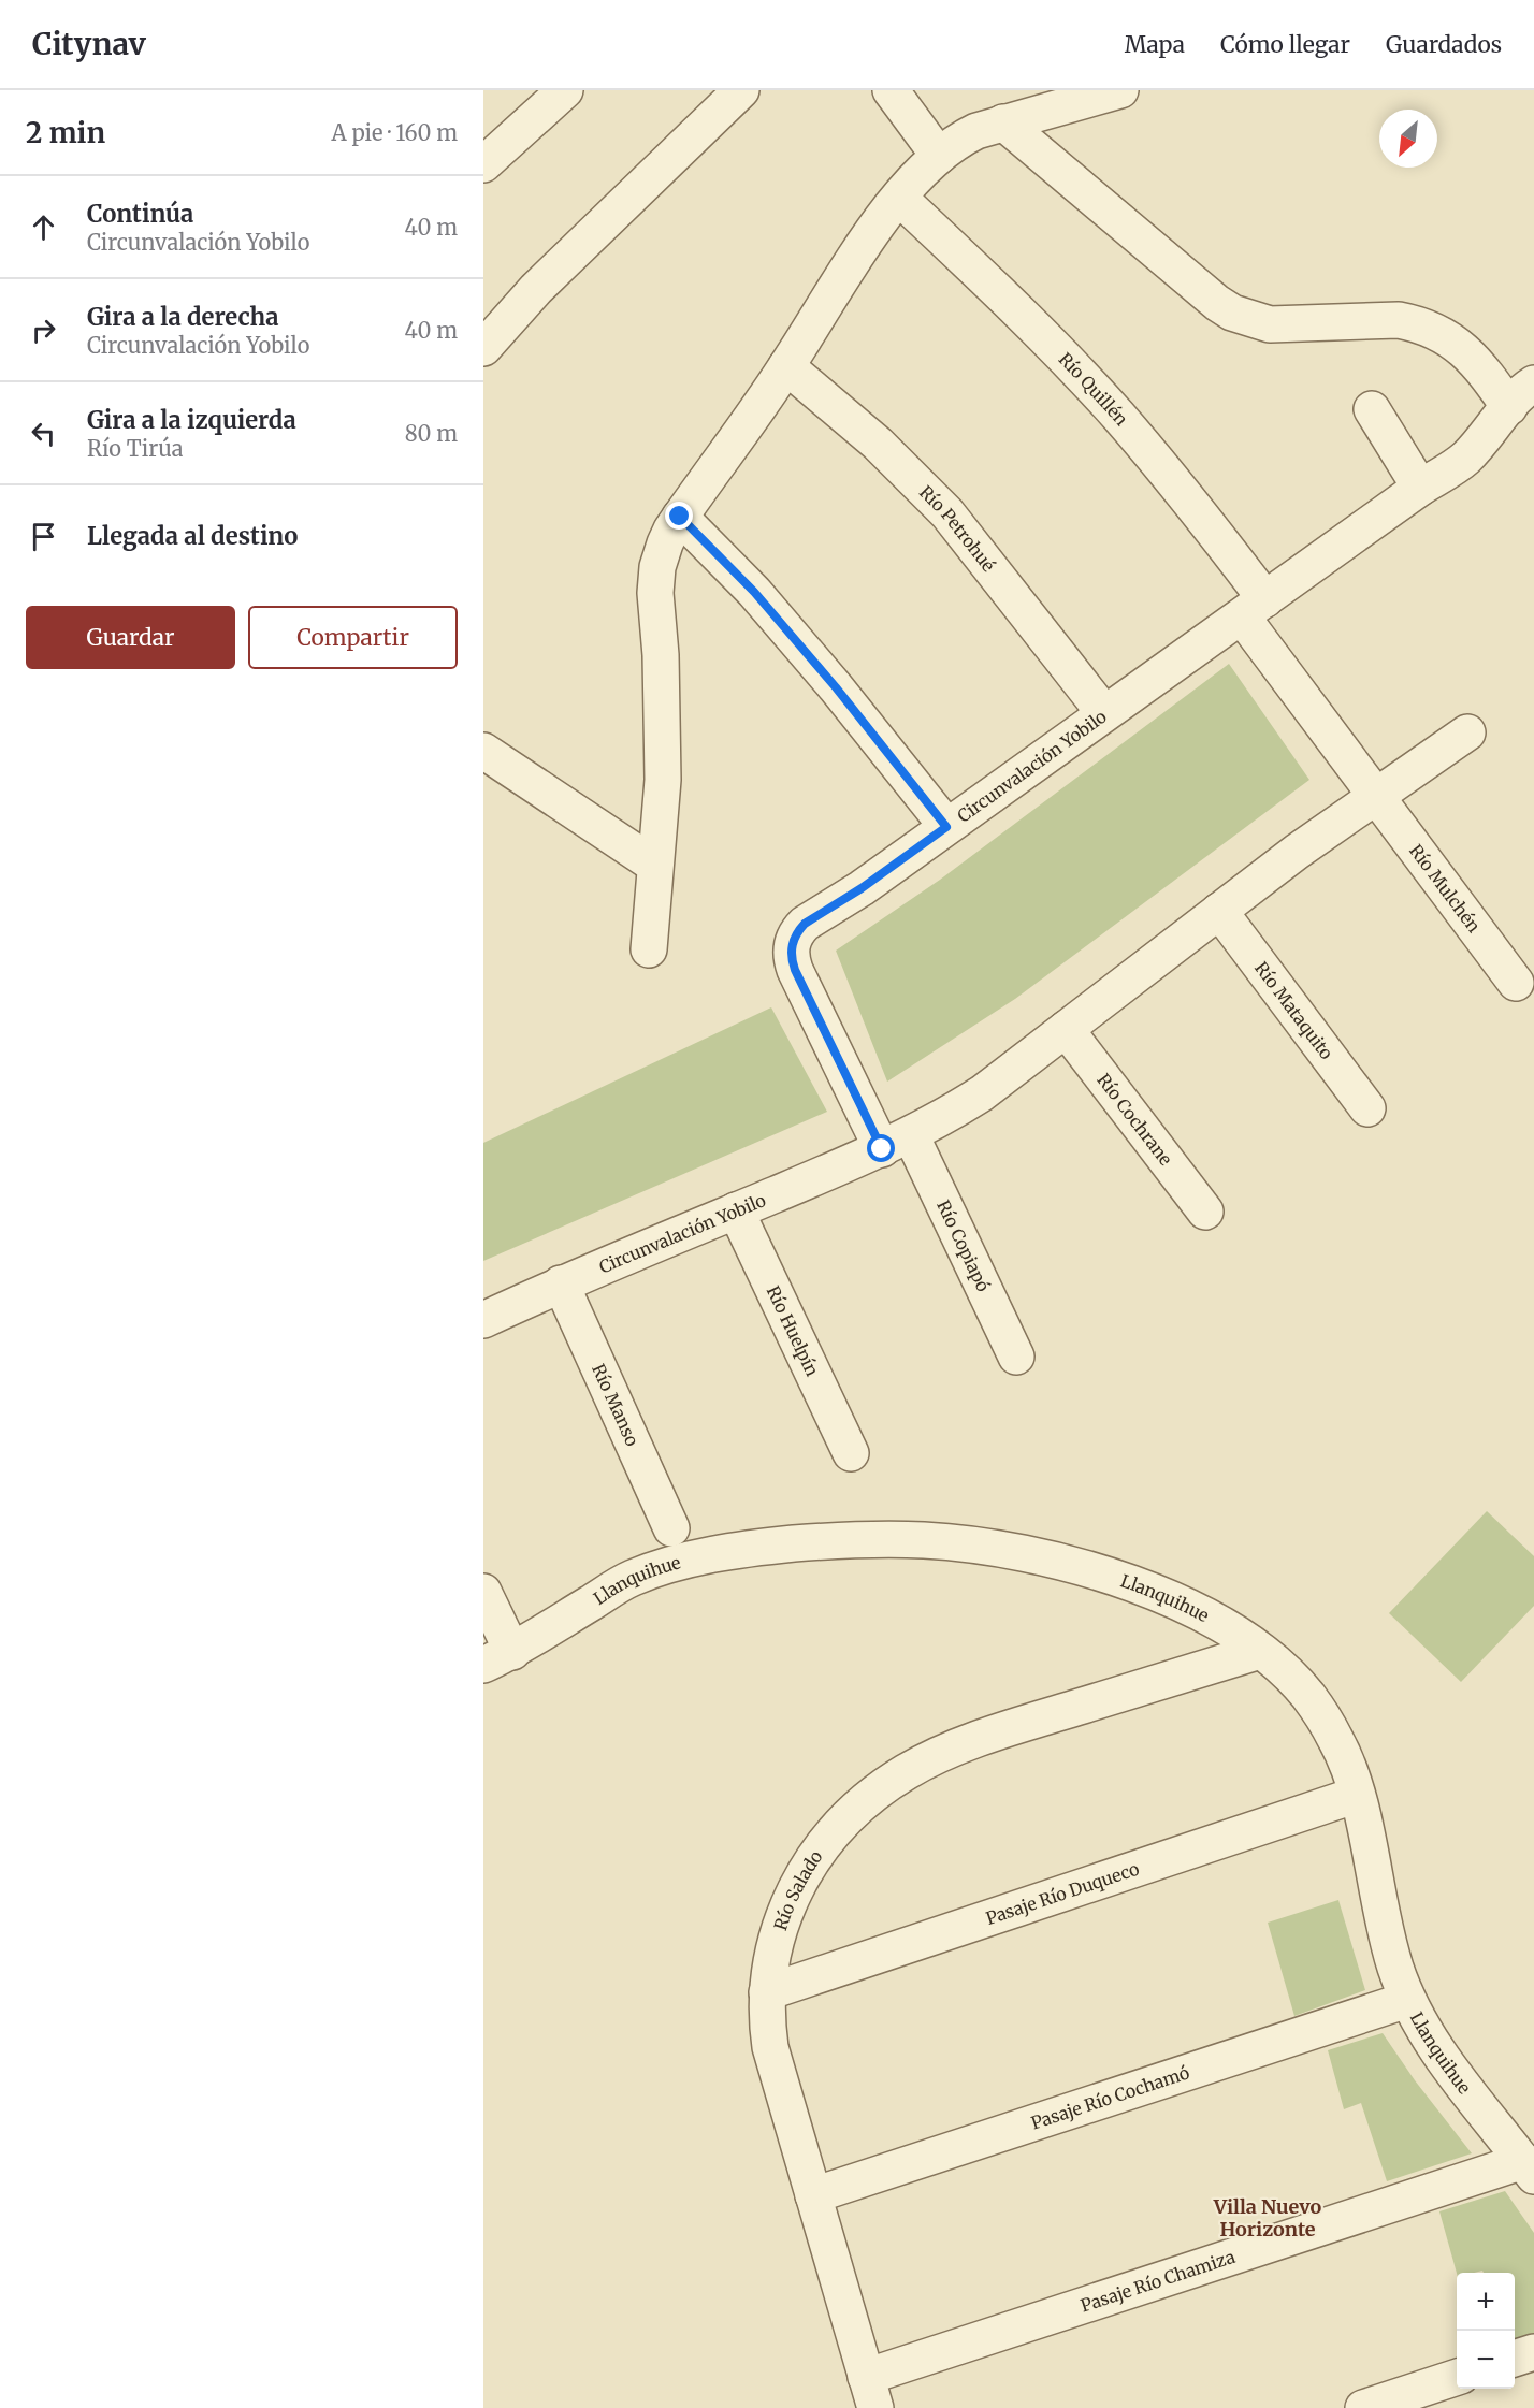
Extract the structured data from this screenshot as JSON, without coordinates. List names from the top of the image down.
{
  "streets": {
    "street": [
      "Río Quillén",
      "Río Petrohué",
      "Circunvalación Yobilo",
      "Río Mulchén",
      "Río Mataquito",
      "Río Cochrane",
      "Río Copiapó",
      "Río Huelpín",
      "Río Manso",
      "Llanquihue",
      "Río Salado",
      "Pasaje Río Duqueco",
      "Pasaje Río Cochamó",
      "Pasaje Río Chamiza"
    ]
  },
  "crossings": [
    ["Río Quillén", "Circunvalación Yobilo"],
    ["Río Petrohué", "Circunvalación Yobilo"],
    ["Circunvalación Yobilo", "Río Mulchén"],
    ["Circunvalación Yobilo", "Río Mataquito"],
    ["Circunvalación Yobilo", "Río Cochrane"],
    ["Circunvalación Yobilo", "Río Copiapó"],
    ["Circunvalación Yobilo", "Río Huelpín"],
    ["Circunvalación Yobilo", "Río Manso"],
    ["Llanquihue", "Río Salado"],
    ["Llanquihue", "Pasaje Río Duqueco"],
    ["Llanquihue", "Pasaje Río Cochamó"],
    ["Llanquihue", "Pasaje Río Chamiza"],
    ["Río Salado", "Pasaje Río Duqueco"],
    ["Río Salado", "Pasaje Río Cochamó"],
    ["Río Salado", "Pasaje Río Chamiza"]
  ],
  "districts": ["Villa Nuevo Horizonte"],
  "north": "bottom left",
  "page": {
    "header": "Citynav",
    "nav": ["Mapa", "Cómo llegar", "Guardados"],
    "heading": ["2 min", "A pie · 160 m"],
    "list": [
      ["Continúa", "Circunvalación Yobilo", "40 m"],
      ["Gira a la derecha", "Circunvalación Yobilo", "40 m"],
      ["Gira a la izquierda", "Río Tirúa", "80 m"],
      "Llegada al destino"
    ],
    "buttons": ["Guardar", "Compartir"],
    "map_buttons": ["+", "−"]
  }
}
